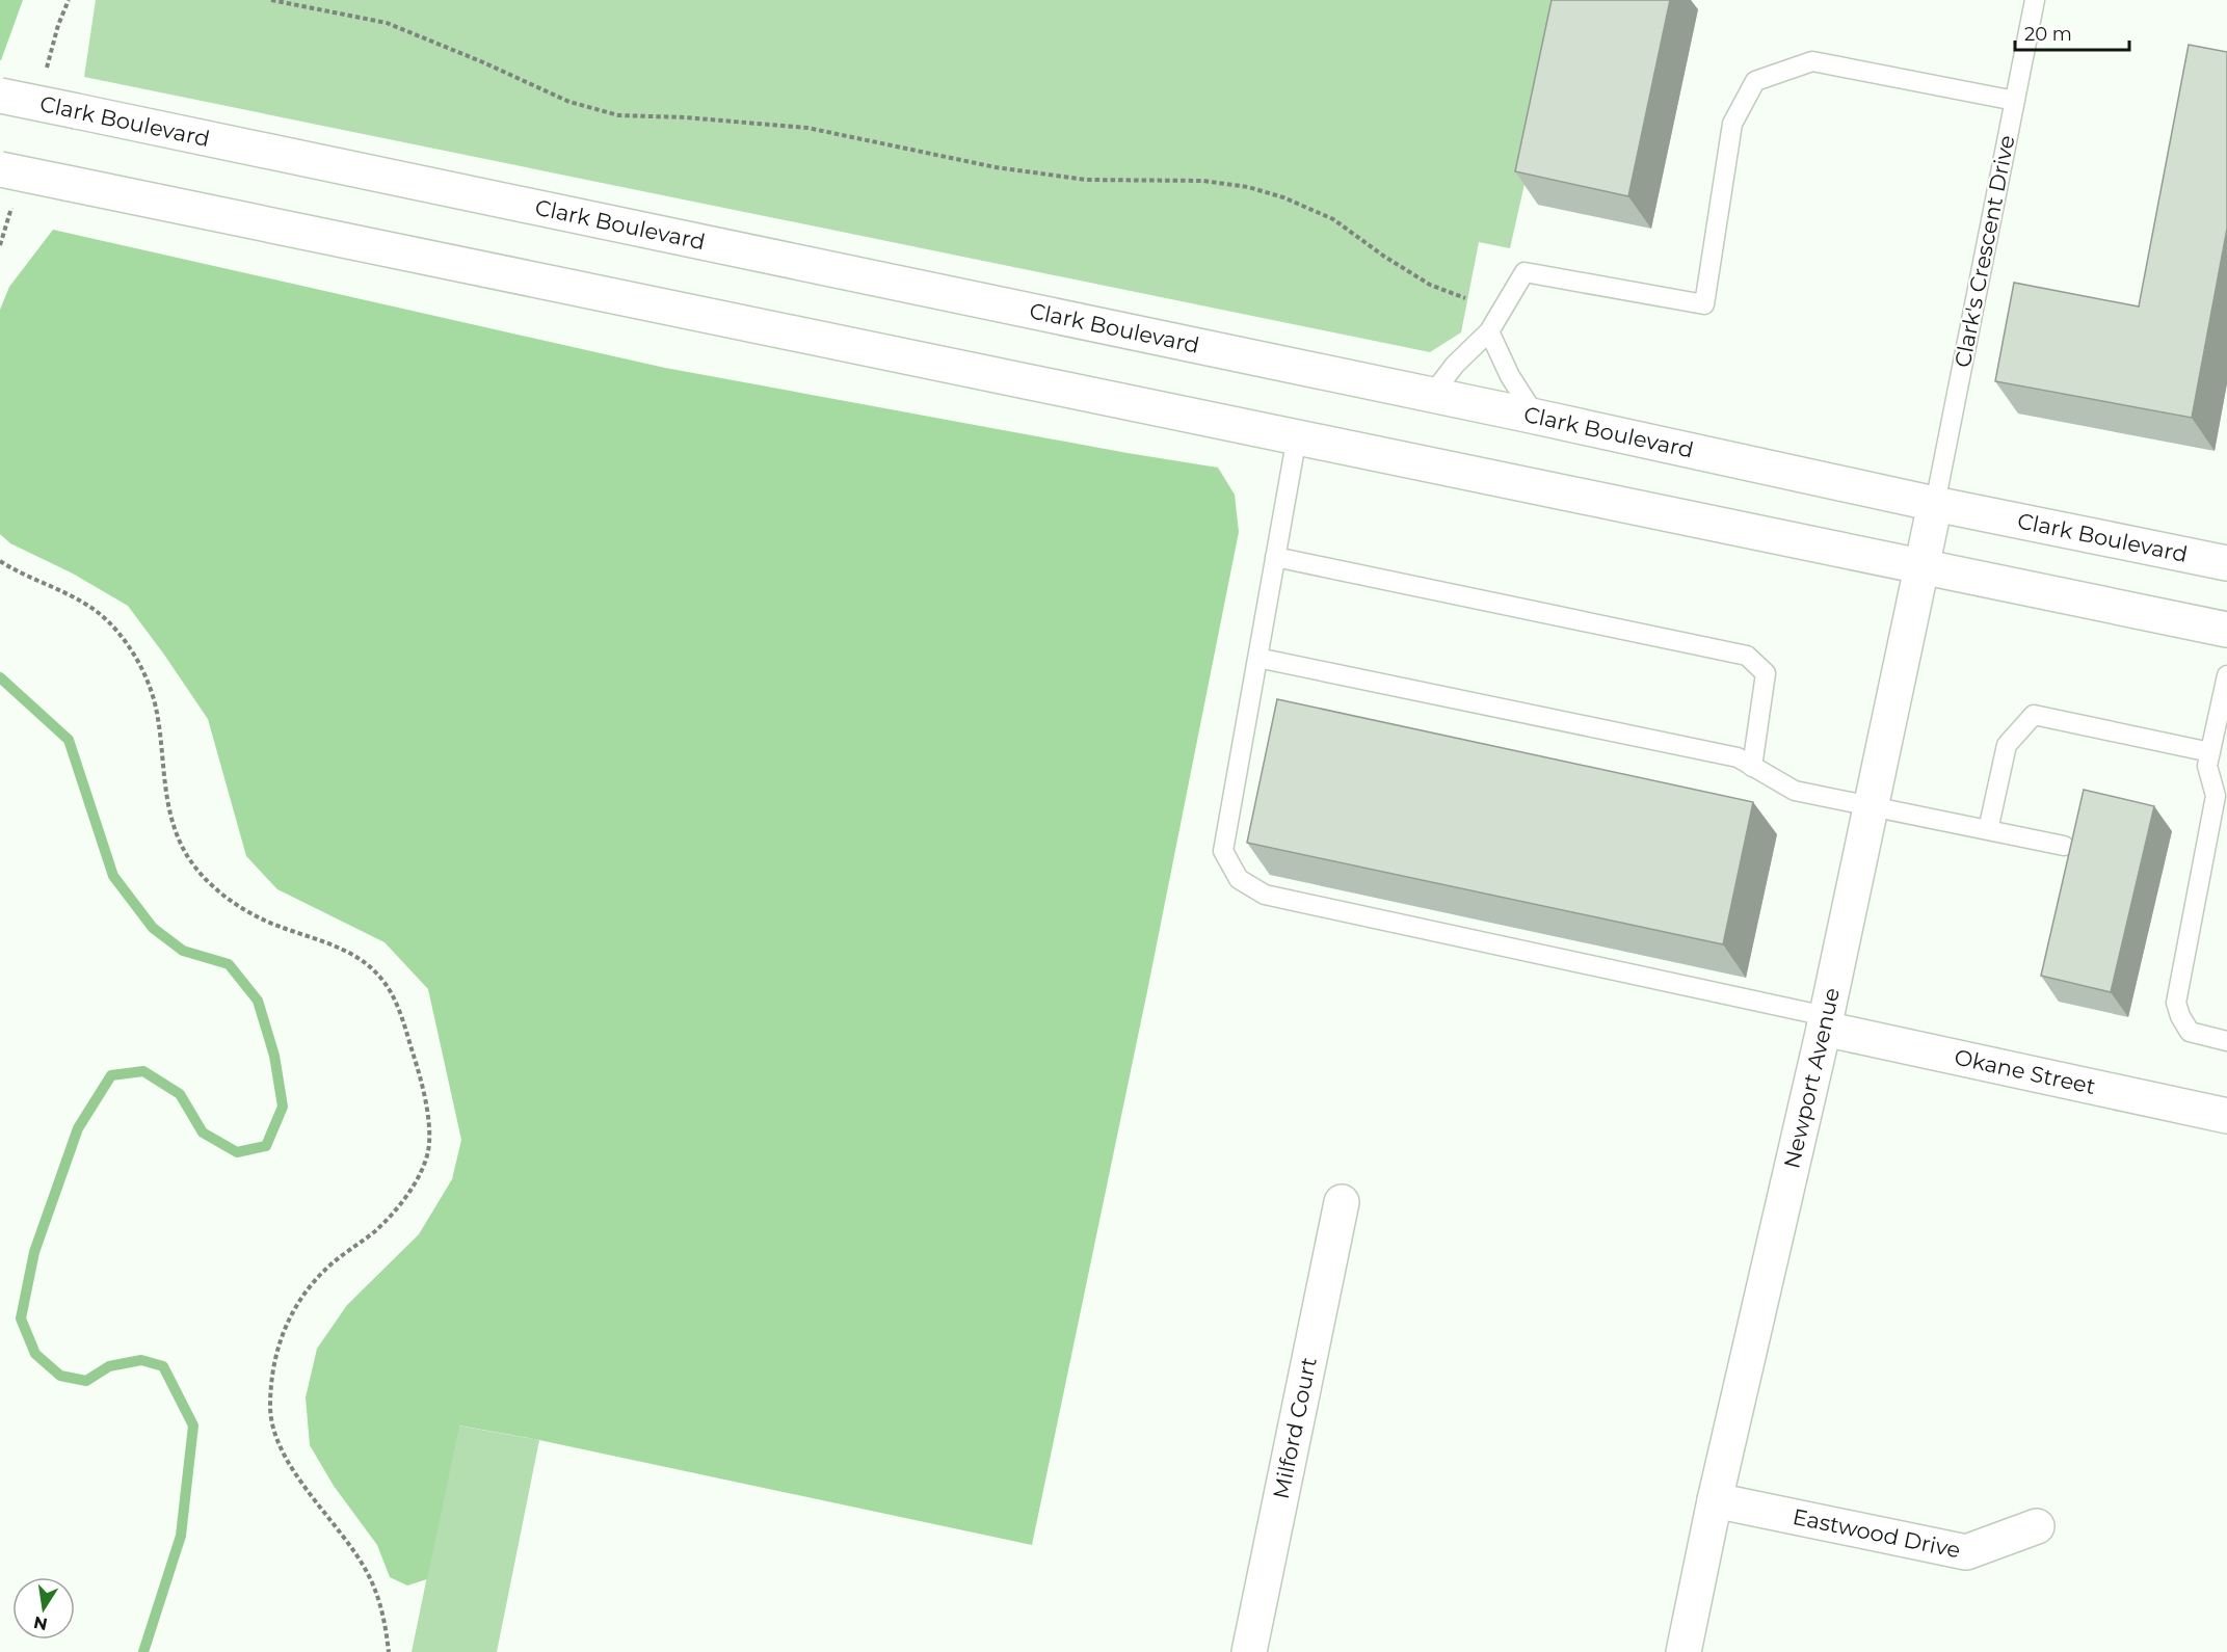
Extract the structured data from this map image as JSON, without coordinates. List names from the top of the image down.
{
  "streets": {
    "main road": [
      "Clark Boulevard",
      "Okane Street",
      "Newport Avenue",
      "Milford Court",
      "Eastwood Drive"
    ],
    "lane": ["Clark's Crescent Drive"]
  },
  "crossings": [
    ["Clark Boulevard", "Clark's Crescent Drive"],
    ["Clark Boulevard", "Newport Avenue"],
    ["Clark's Crescent Drive", "Newport Avenue"],
    ["Okane Street", "Newport Avenue"],
    ["Newport Avenue", "Eastwood Drive"]
  ],
  "scale_bar": "20 m",
  "north": "bottom"
}
